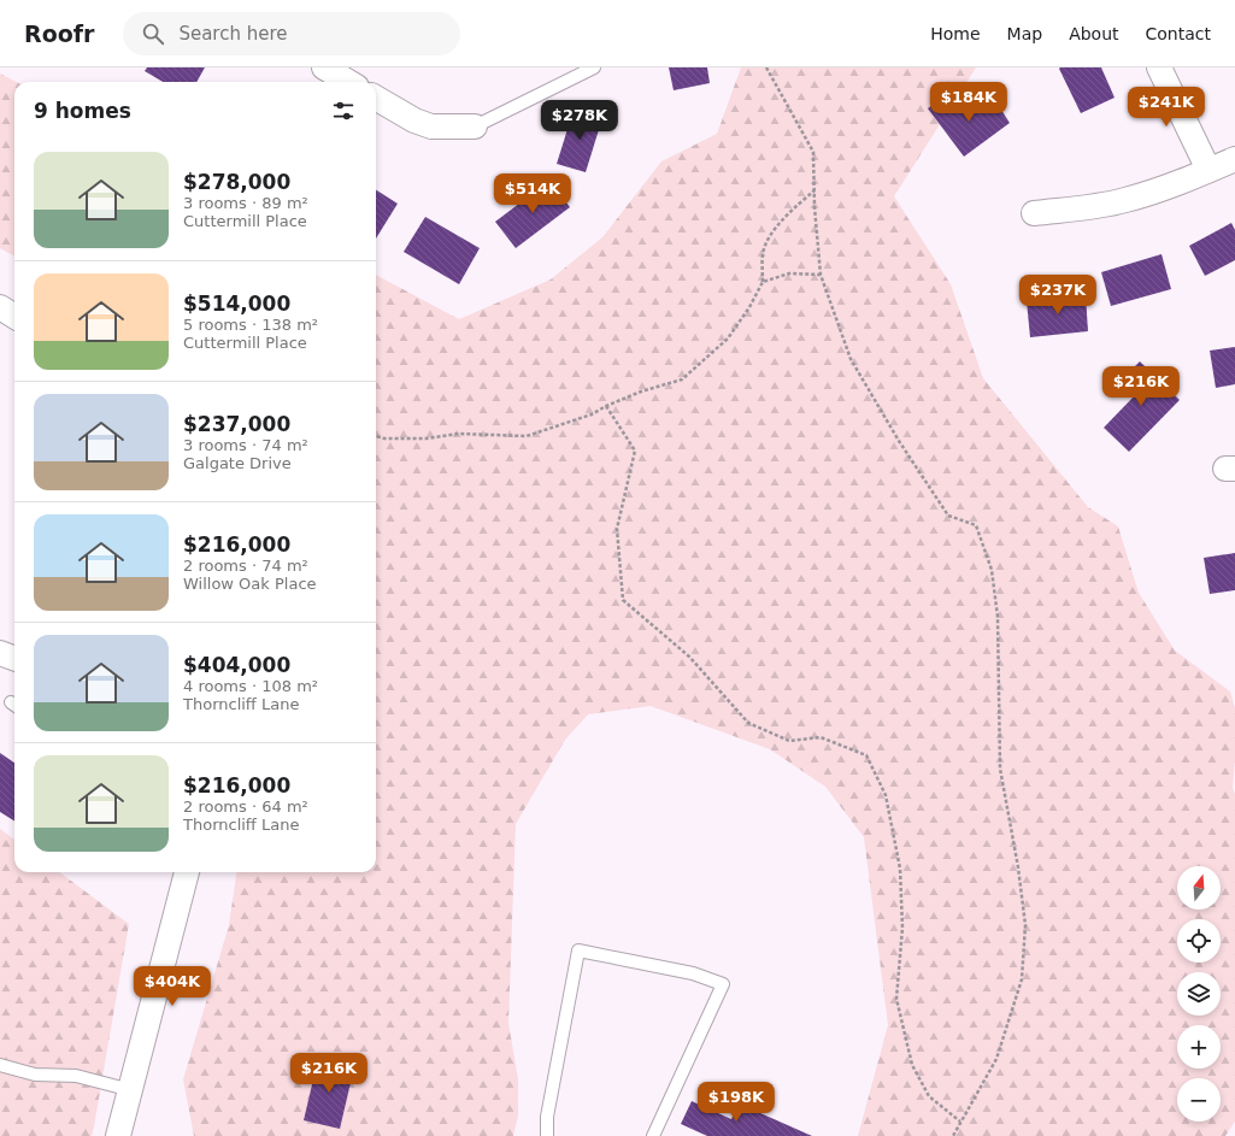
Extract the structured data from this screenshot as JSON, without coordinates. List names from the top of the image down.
{
  "north": "top",
  "page": {
    "header": "Roofr",
    "search": "Search here",
    "nav": [
      "Home",
      "Map",
      "About",
      "Contact"
    ],
    "price": [
      "$184K",
      "$241K",
      "$278K",
      "$514K",
      "$237K",
      "$216K",
      "$404K",
      "$216K",
      "$198K"
    ],
    "heading": "9 homes",
    "list": [
      {
        "name": "$278,000",
        "note": "3 rooms · 89 m² · Cuttermill Place"
      },
      {
        "name": "$514,000",
        "note": "5 rooms · 138 m² · Cuttermill Place"
      },
      {
        "name": "$237,000",
        "note": "3 rooms · 74 m² · Galgate Drive"
      },
      {
        "name": "$216,000",
        "note": "2 rooms · 74 m² · Willow Oak Place"
      },
      {
        "name": "$404,000",
        "note": "4 rooms · 108 m² · Thorncliff Lane"
      },
      {
        "name": "$216,000",
        "note": "2 rooms · 64 m² · Thorncliff Lane"
      }
    ],
    "map_buttons": ["+", "−"]
  }
}
